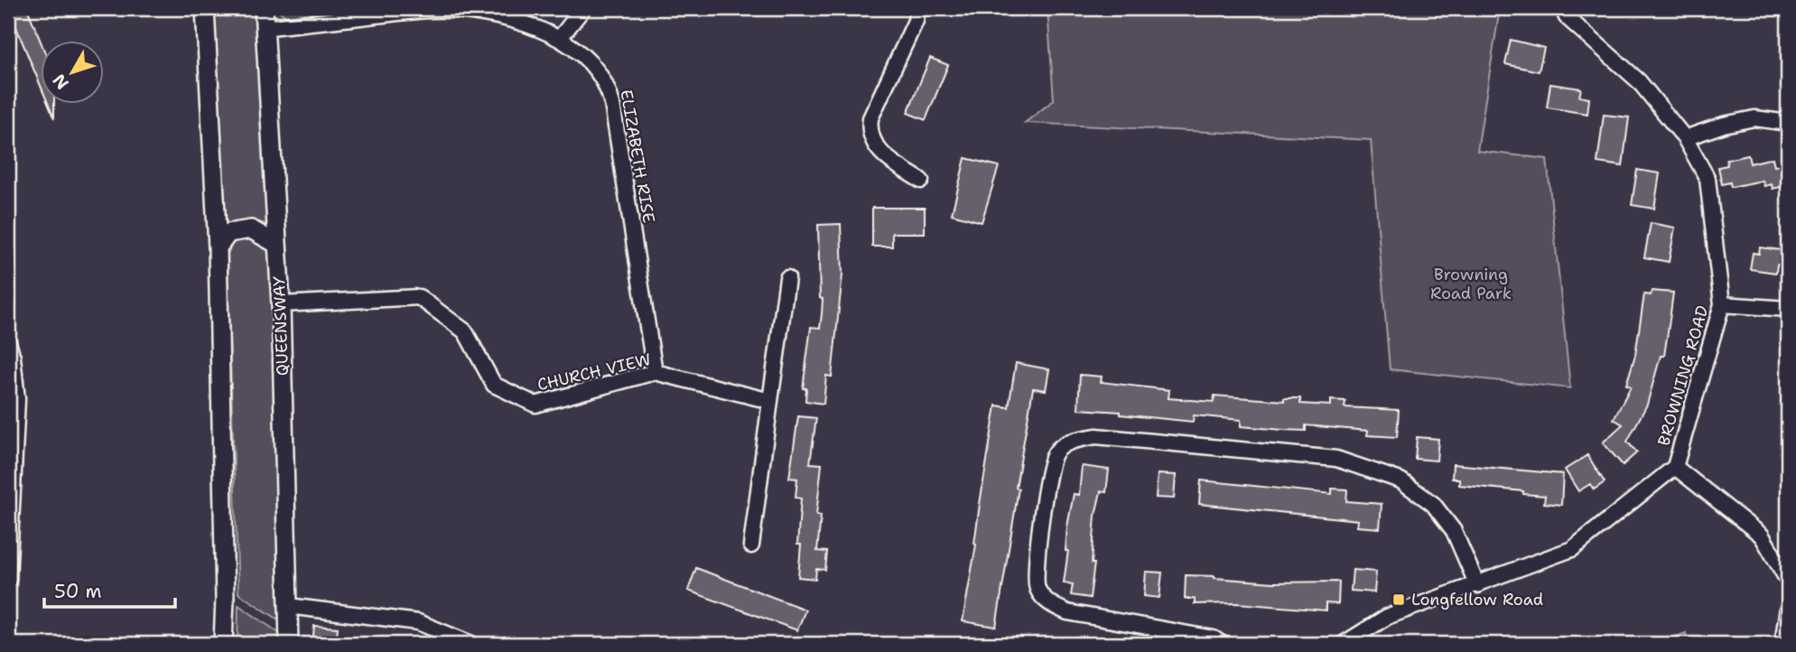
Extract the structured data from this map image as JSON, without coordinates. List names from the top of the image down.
{
  "streets": {
    "street": [
      "ELIZABETH RISE",
      "QUEENSWAY",
      "CHURCH VIEW",
      "BROWNING ROAD"
    ]
  },
  "crossings": [
    ["ELIZABETH RISE", "QUEENSWAY"],
    ["ELIZABETH RISE", "CHURCH VIEW"],
    ["QUEENSWAY", "CHURCH VIEW"]
  ],
  "parks": ["Browning Road Park"],
  "places": {
    "transit": ["Longfellow Road"]
  },
  "scale_bar": "50 m",
  "north": "bottom left"
}
